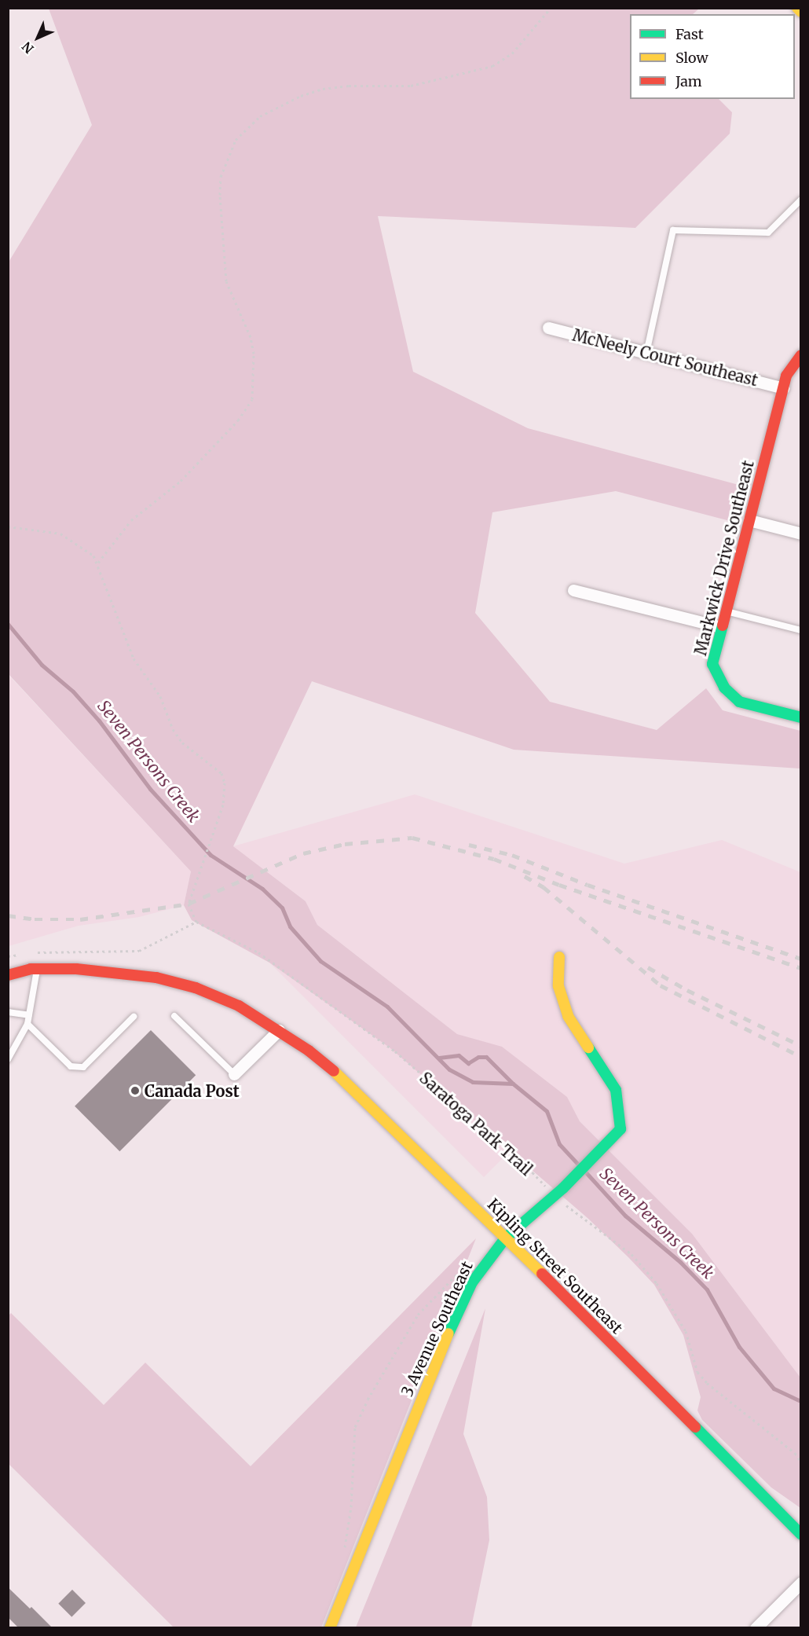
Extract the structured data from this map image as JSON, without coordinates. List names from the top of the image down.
{
  "streets": {
    "street": [
      "McNeely Court Southeast",
      "Markwick Drive Southeast",
      "Kipling Street Southeast",
      "3 Avenue Southeast"
    ],
    "path": ["Saratoga Park Trail"]
  },
  "crossings": [
    ["McNeely Court Southeast", "Markwick Drive Southeast"],
    ["Saratoga Park Trail", "3 Avenue Southeast"],
    ["Kipling Street Southeast", "3 Avenue Southeast"]
  ],
  "water": ["Seven Persons Creek"],
  "places": ["Canada Post"],
  "legend": ["Fast", "Slow", "Jam"],
  "north": "bottom left"
}
